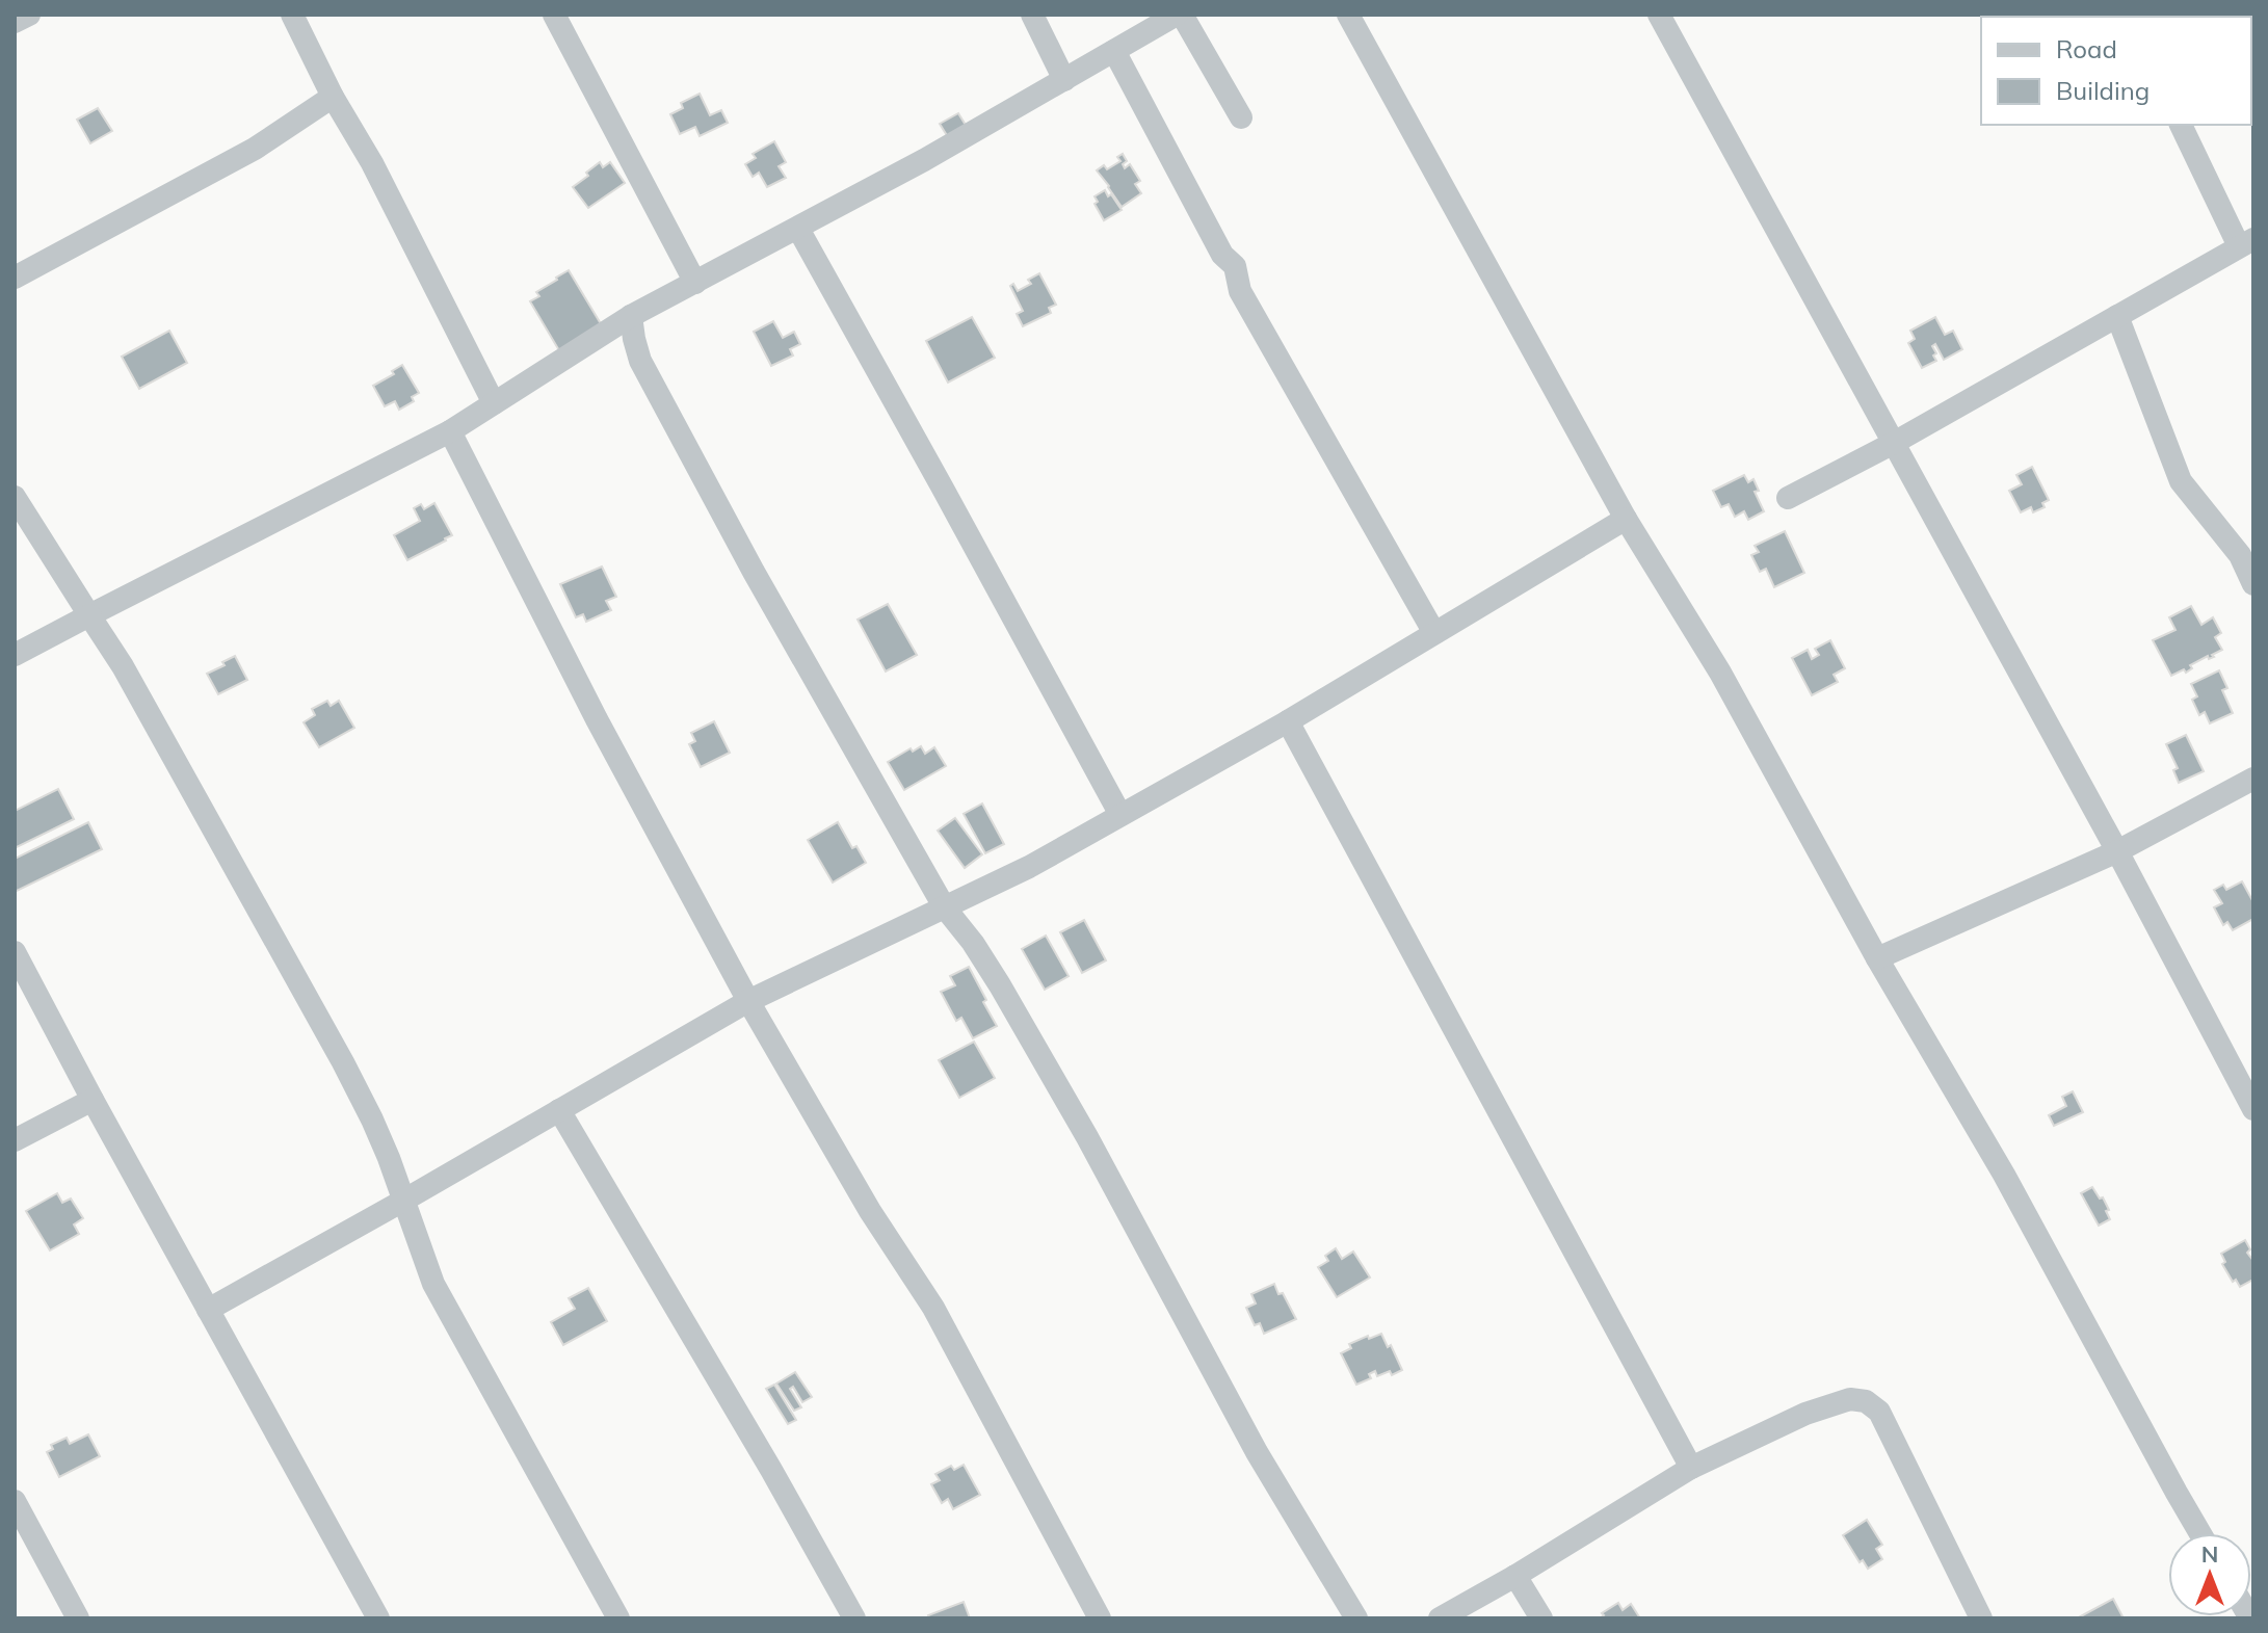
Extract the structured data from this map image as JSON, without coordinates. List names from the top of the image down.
{
  "legend": ["Road", "Building"],
  "north": "top"
}
